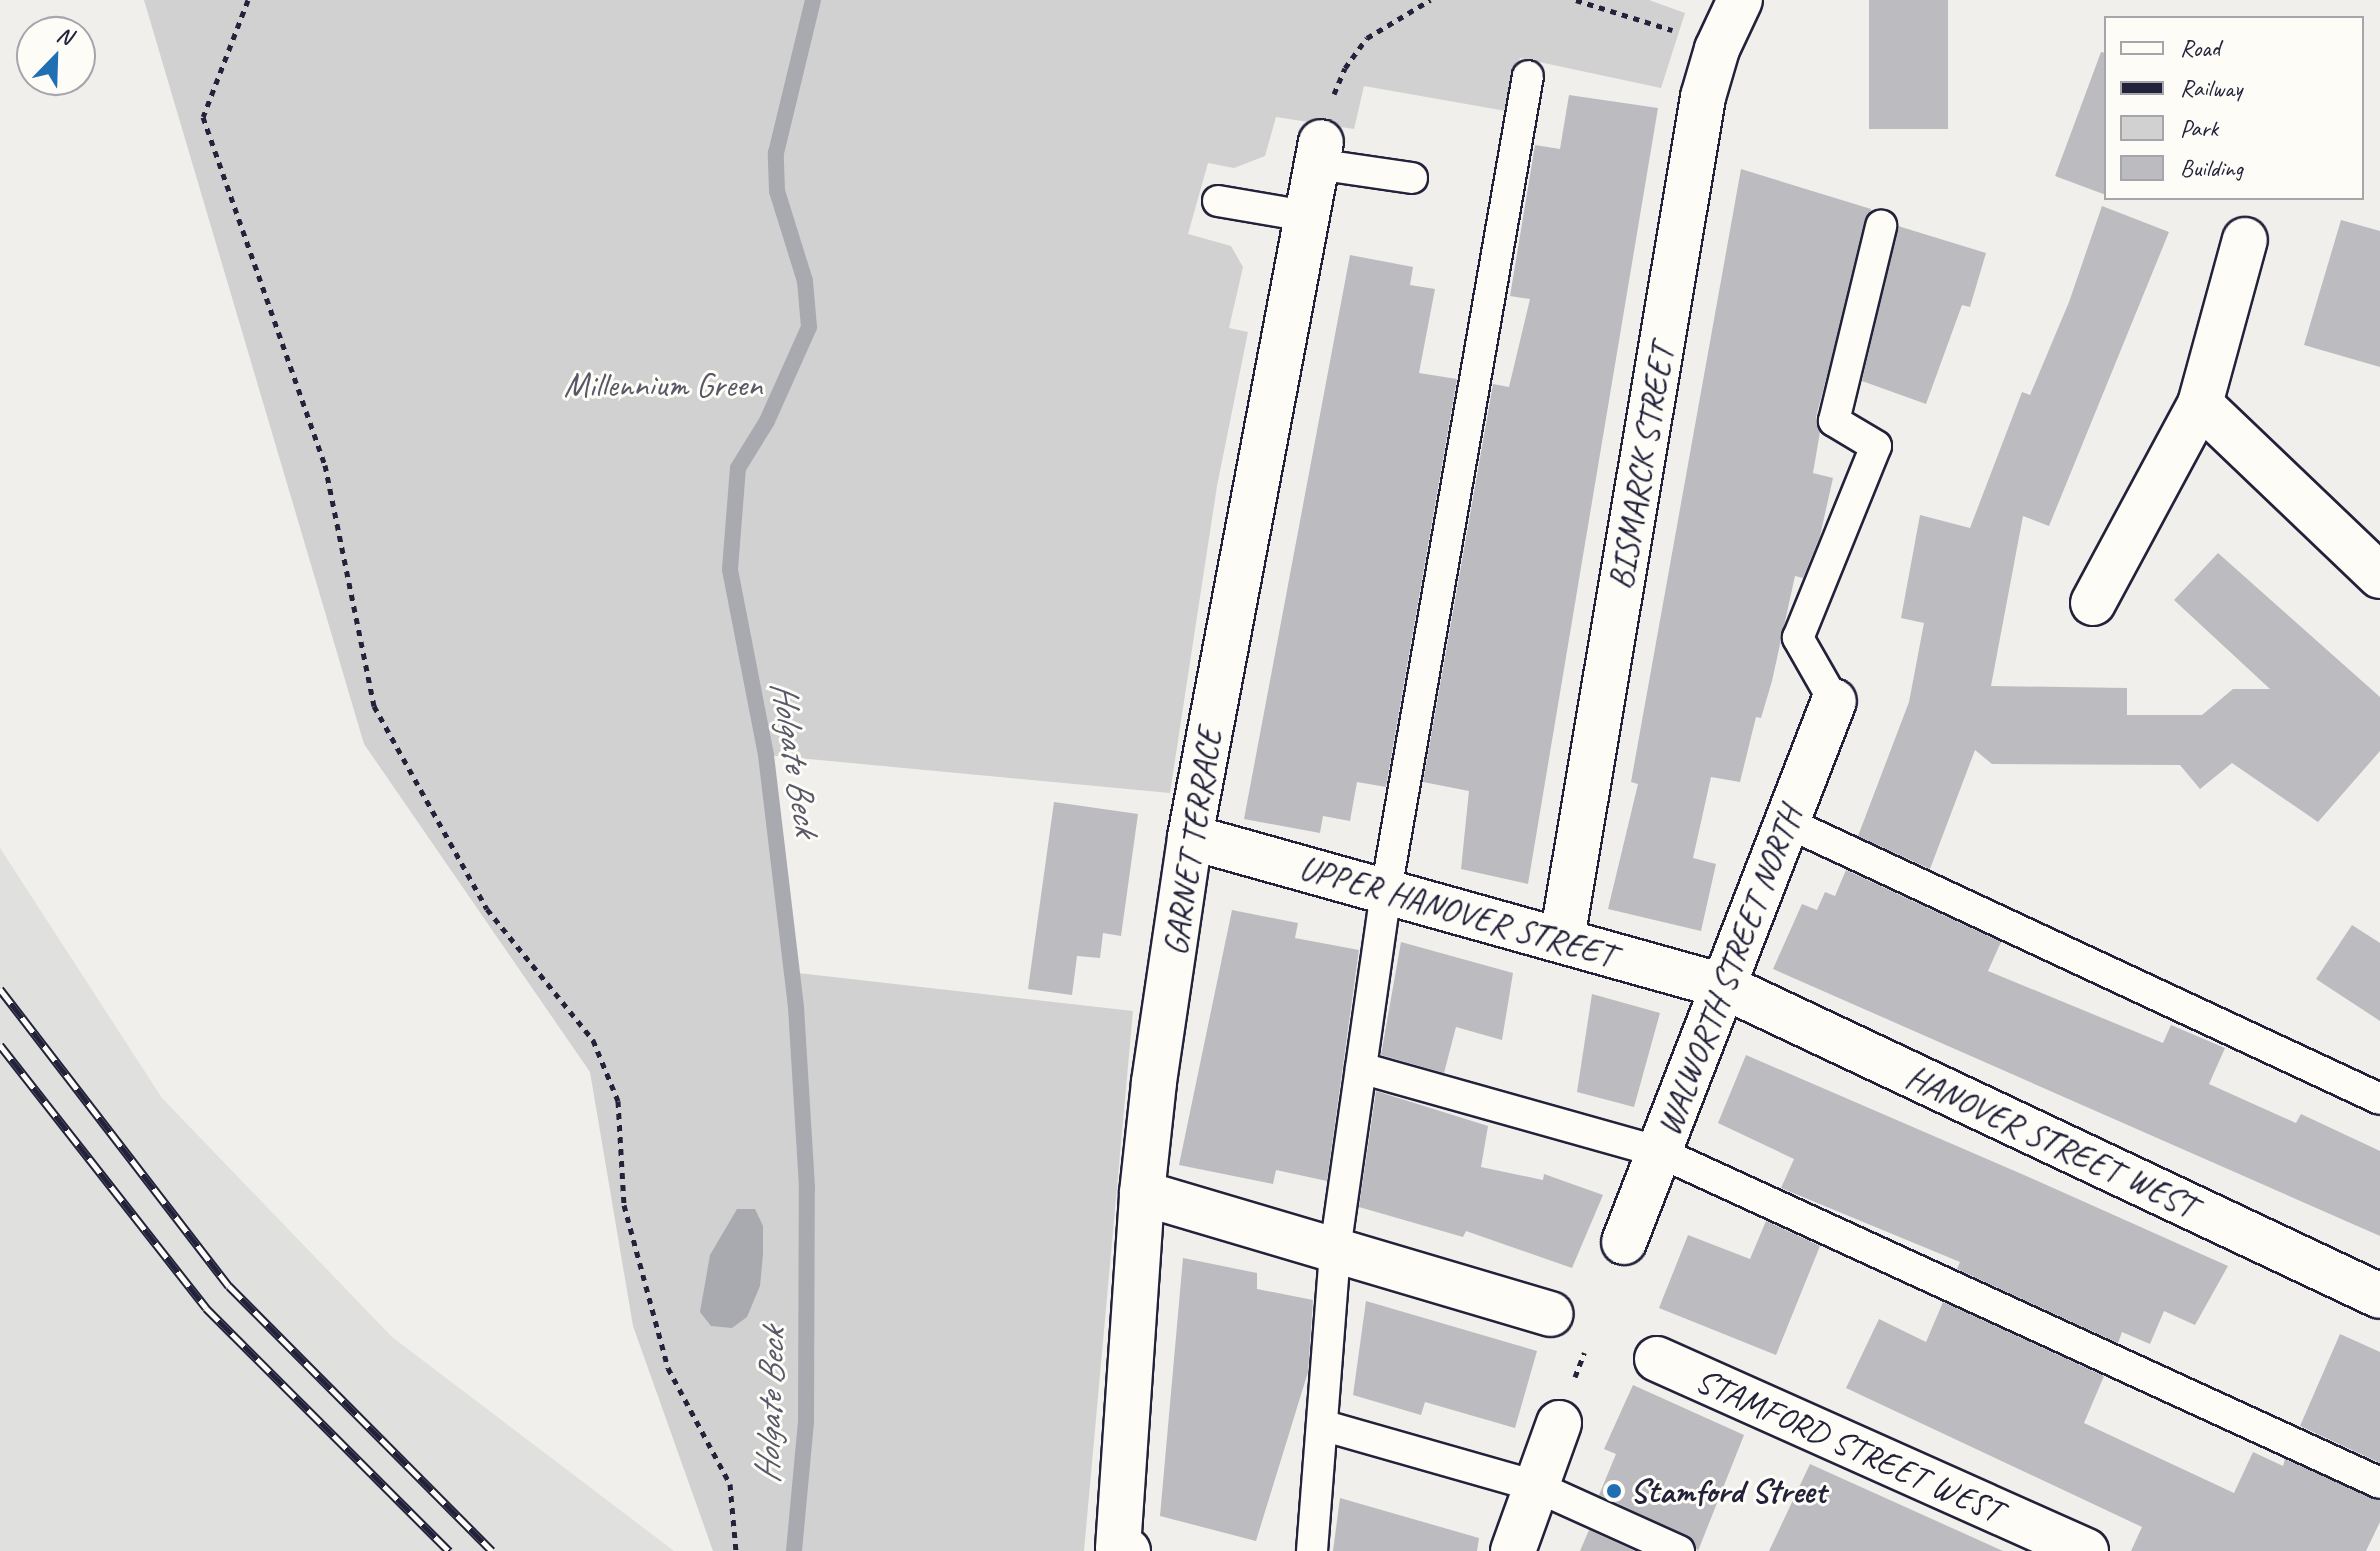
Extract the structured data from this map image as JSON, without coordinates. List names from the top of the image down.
{
  "streets": {
    "street": [
      "BISMARCK STREET",
      "GARNET TERRACE",
      "UPPER HANOVER STREET",
      "WALWORTH STREET NORTH",
      "HANOVER STREET WEST",
      "STAMFORD STREET WEST"
    ]
  },
  "crossings": [
    ["BISMARCK STREET", "UPPER HANOVER STREET"],
    ["GARNET TERRACE", "UPPER HANOVER STREET"],
    ["UPPER HANOVER STREET", "WALWORTH STREET NORTH"],
    ["UPPER HANOVER STREET", "HANOVER STREET WEST"],
    ["WALWORTH STREET NORTH", "HANOVER STREET WEST"]
  ],
  "water": ["Holgate Beck"],
  "parks": ["Millennium Green"],
  "places": ["Stamford Street"],
  "legend": [
    "Road",
    "Railway",
    "Park",
    "Building"
  ],
  "north": "top right"
}
